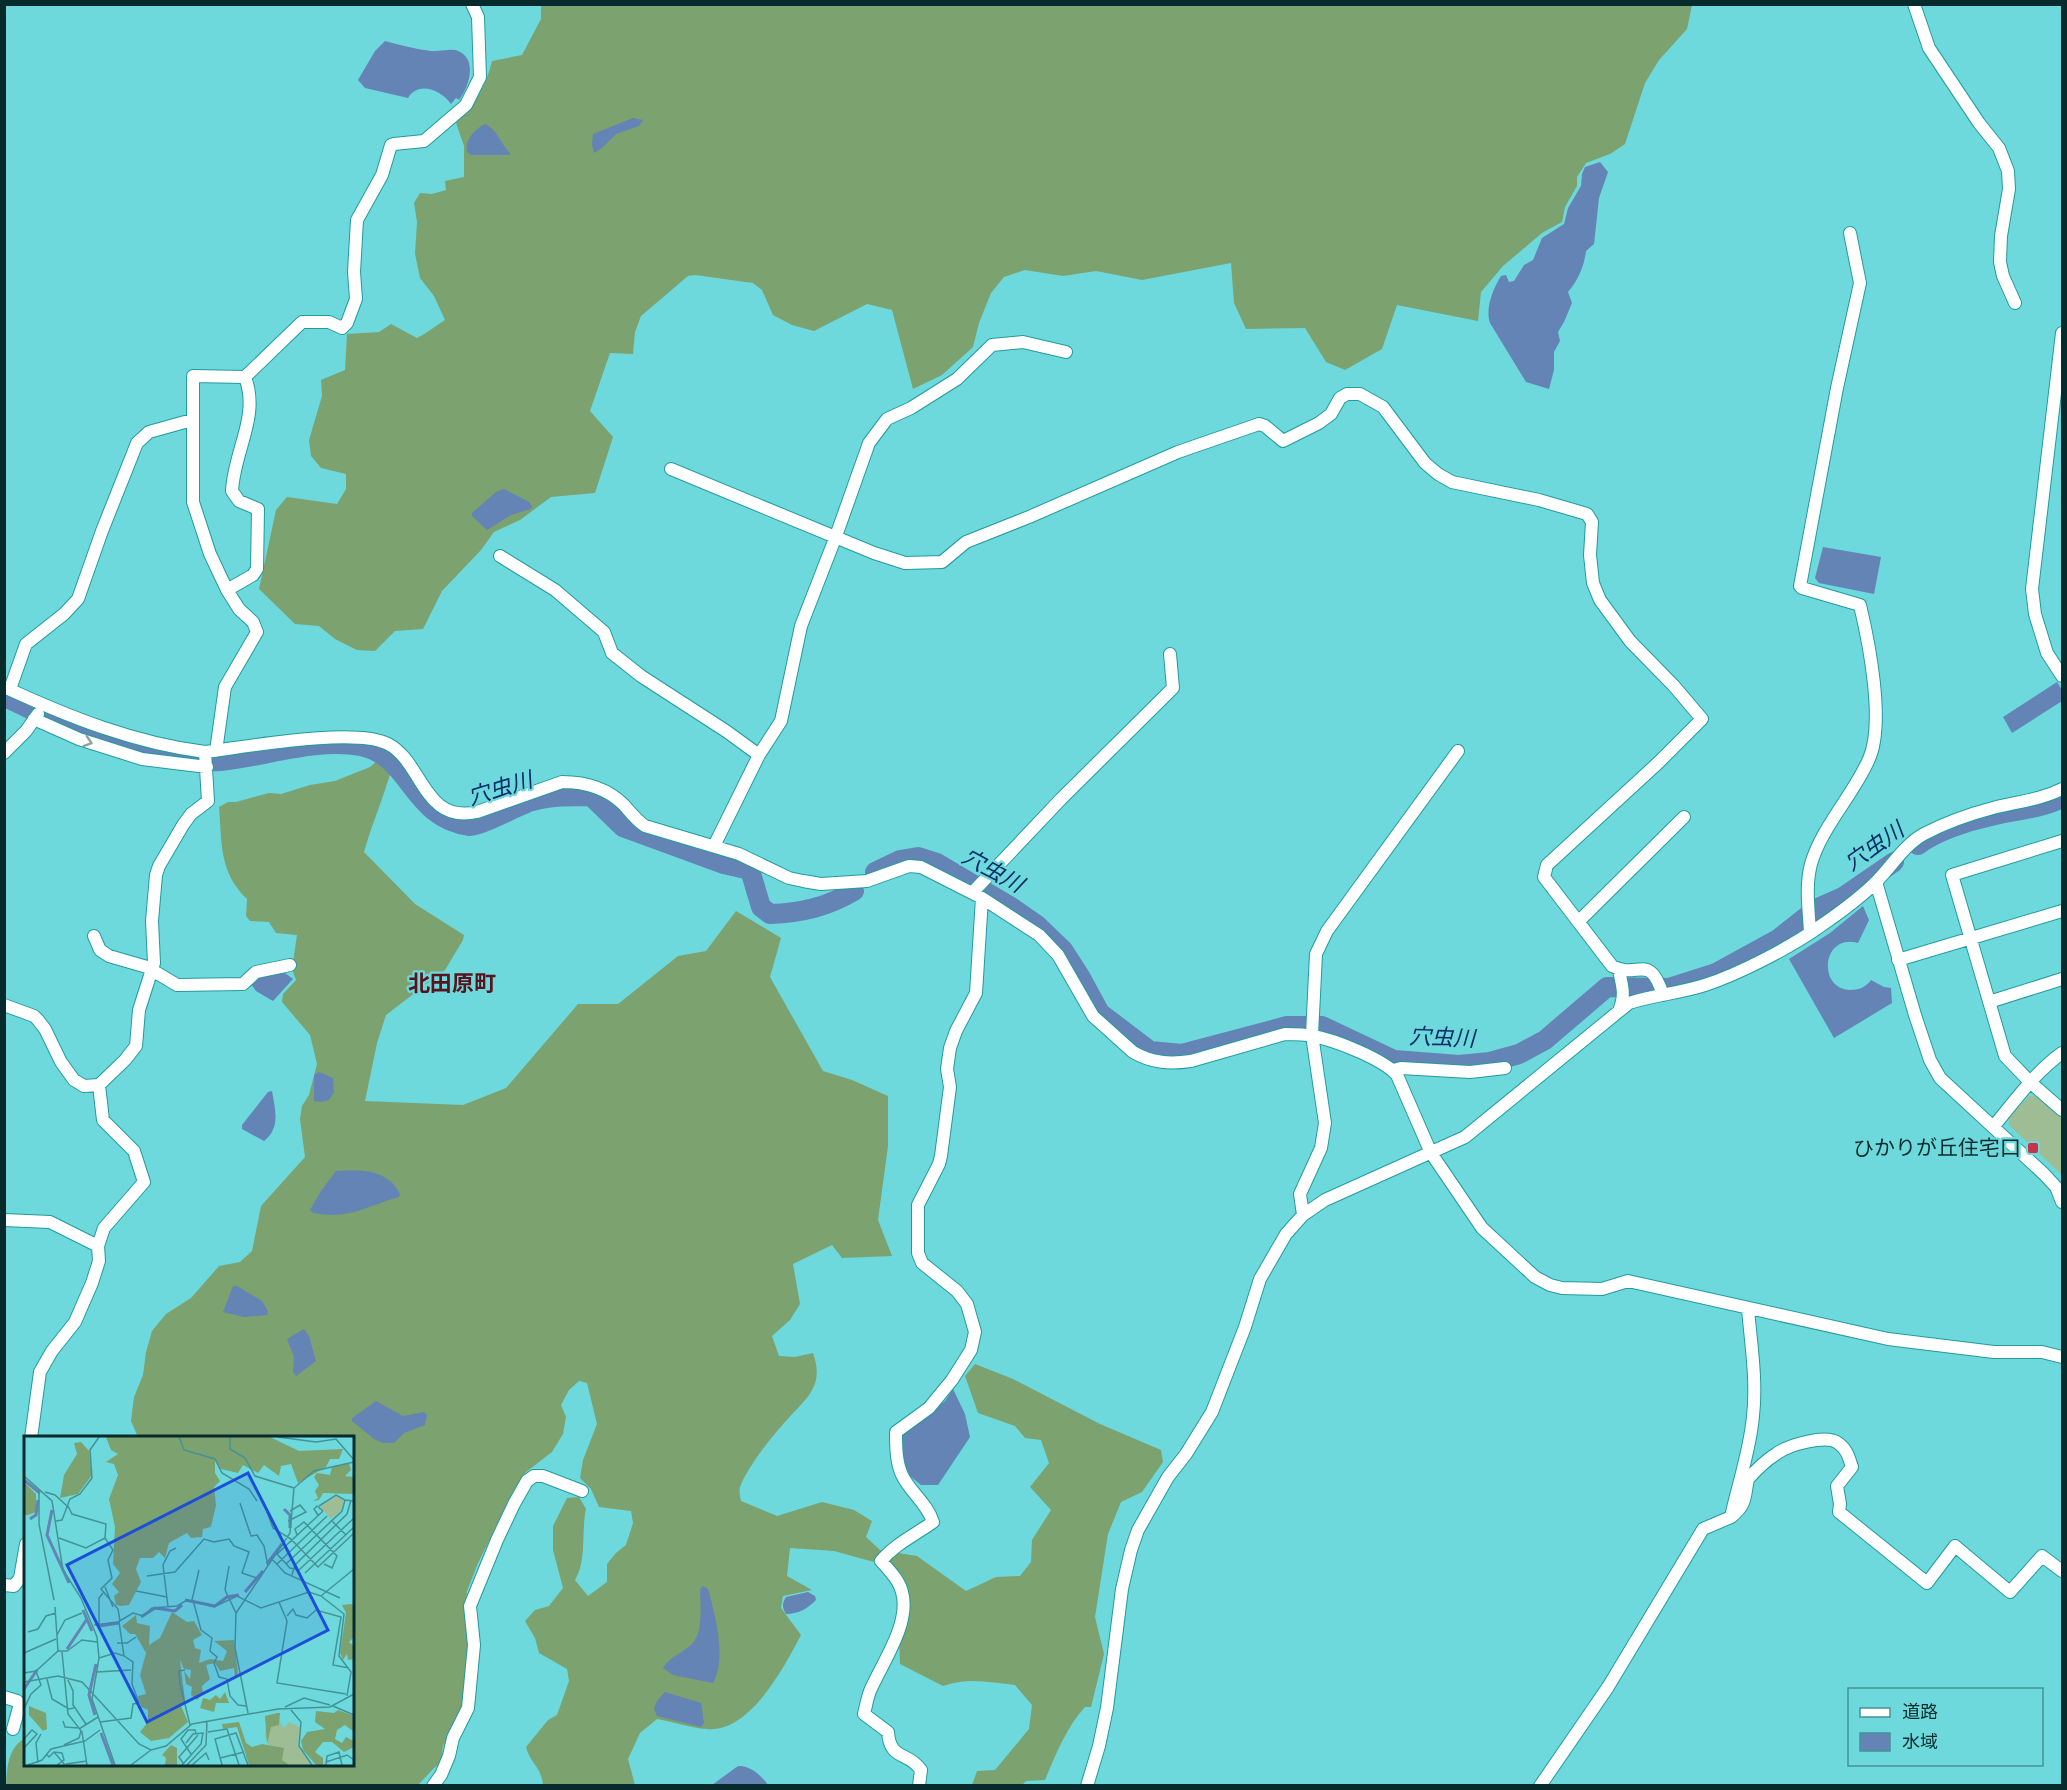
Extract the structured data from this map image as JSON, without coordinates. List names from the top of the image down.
{
  "districts": ["北田原町"],
  "water": ["穴虫川"],
  "places": {
    "transit": ["ひかりが丘住宅口"]
  },
  "legend": ["道路", "水域"]
}
